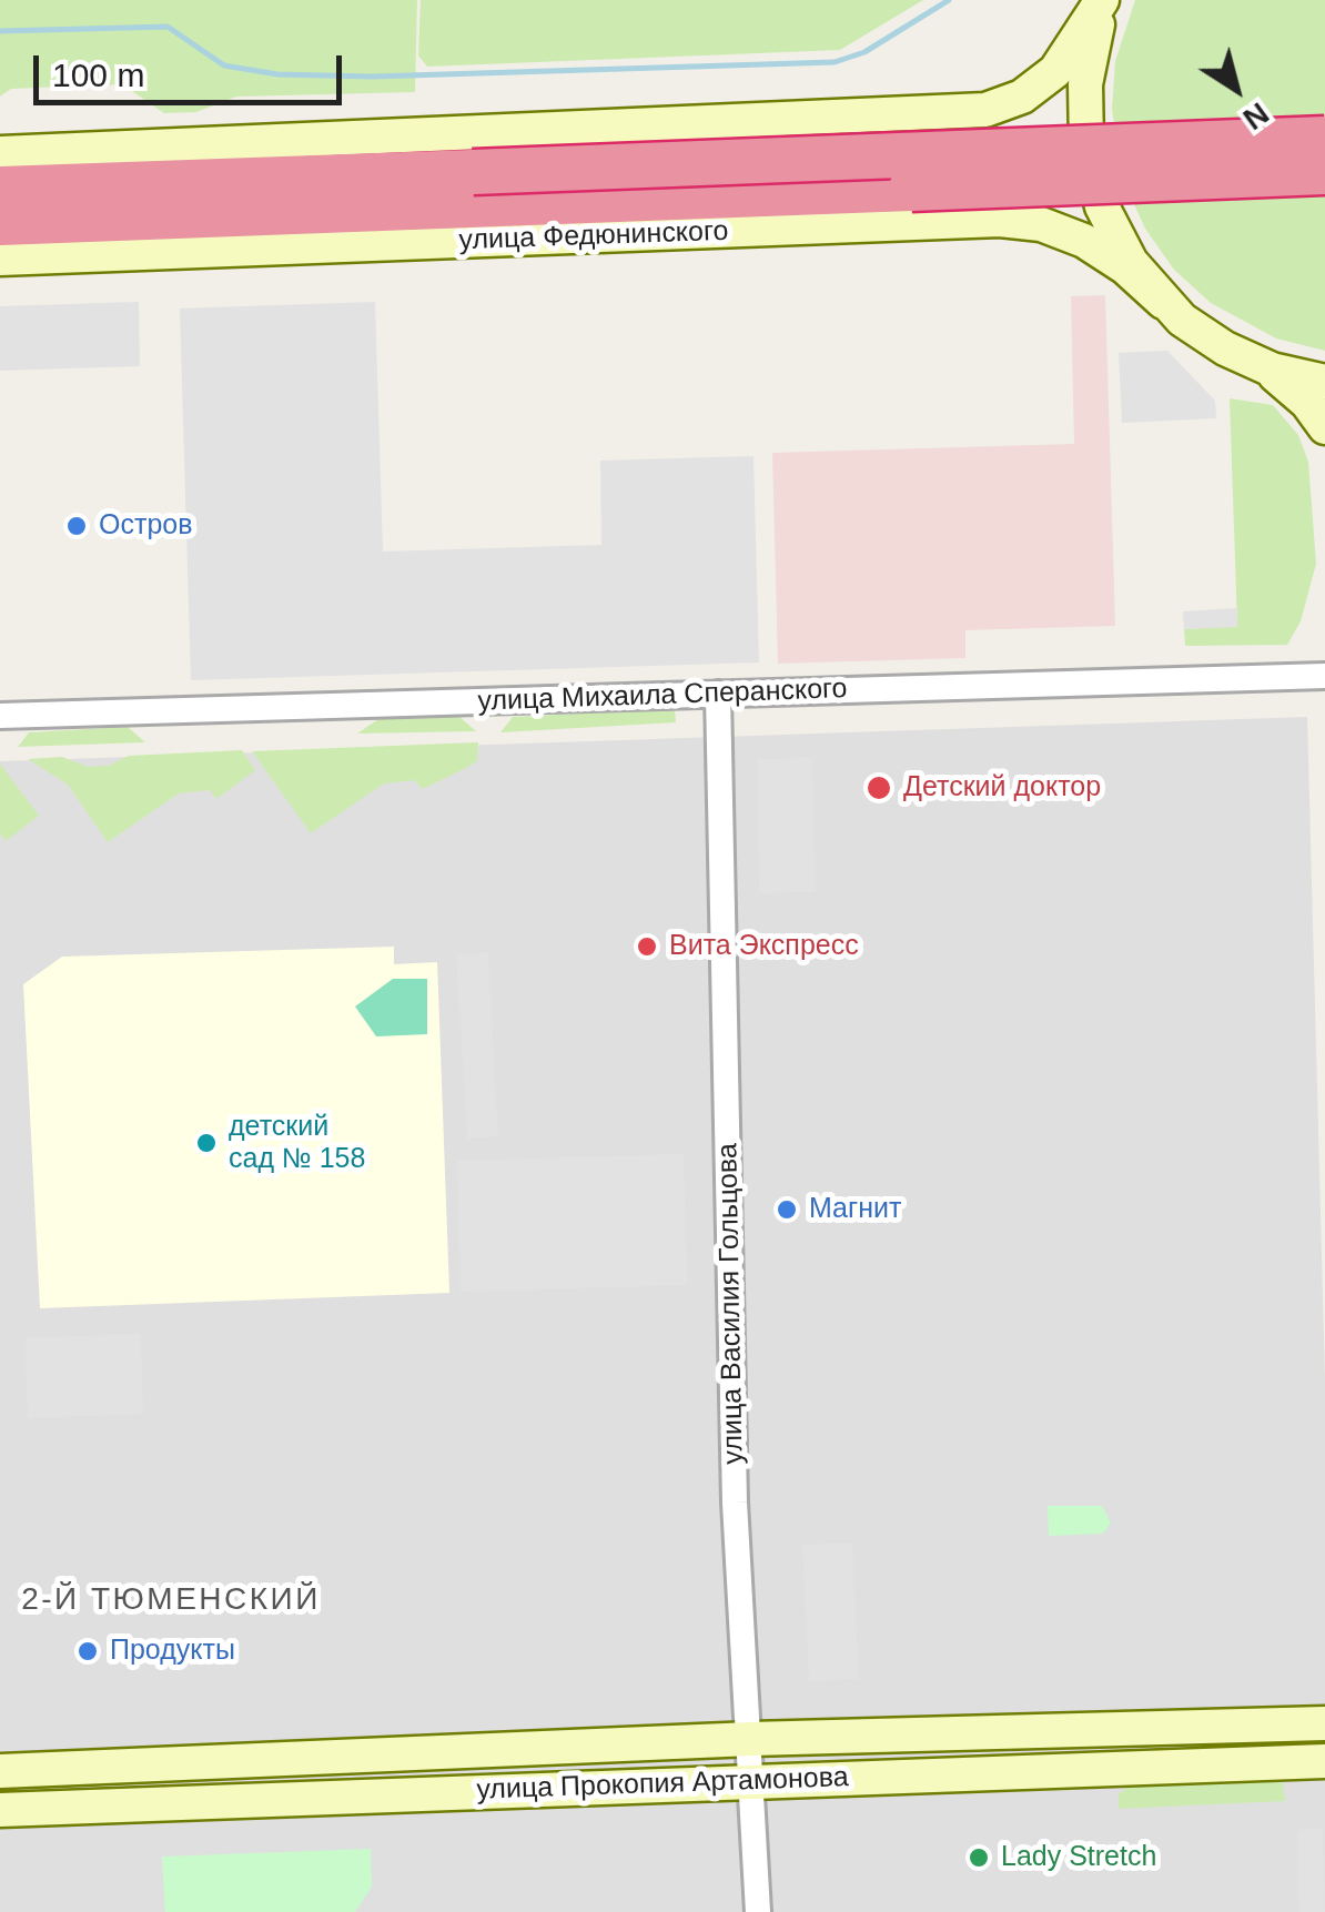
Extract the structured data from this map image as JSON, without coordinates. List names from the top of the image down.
{
  "streets": {
    "highway": ["улица Федюнинского"],
    "main road": ["улица Прокопия Артамонова"],
    "street": ["улица Михаила Сперанского", "улица Василия Гольцова"]
  },
  "crossings": [
    ["улица Михаила Сперанского", "улица Василия Гольцова"],
    ["улица Василия Гольцова", "улица Прокопия Артамонова"]
  ],
  "districts": ["2-Й ТЮМЕНСКИЙ"],
  "places": [
    "Остров",
    "Детский доктор",
    "Вита Экспресс",
    "детский сад № 158",
    "Магнит",
    "Продукты",
    "Lady Stretch"
  ],
  "scale_bar": "100 m",
  "north": "bottom right"
}
